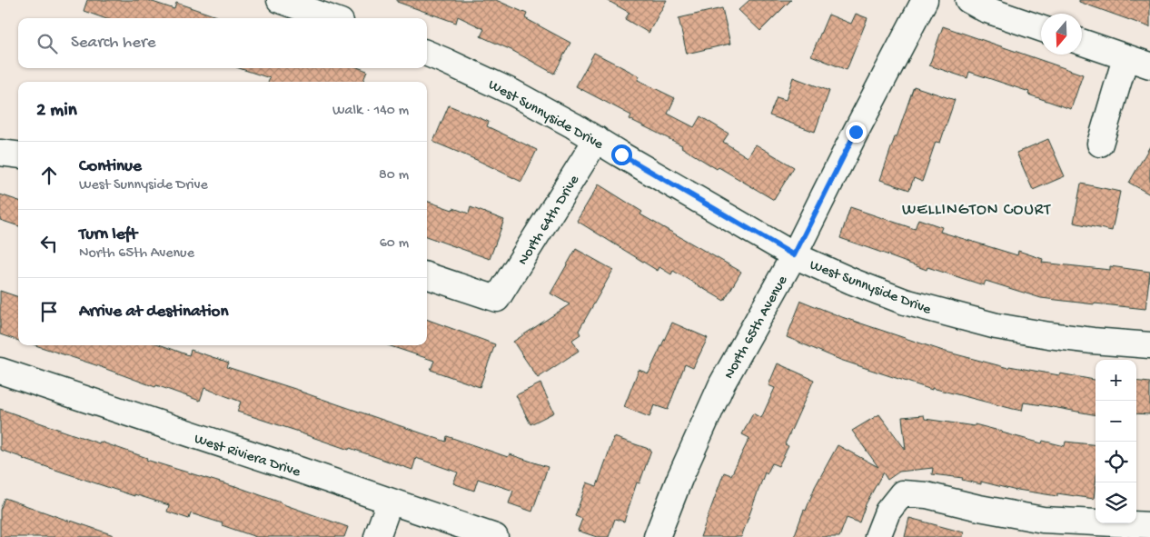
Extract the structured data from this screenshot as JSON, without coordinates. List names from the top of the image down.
{
  "streets": {
    "street": [
      "West Sunnyside Drive",
      "North 64th Drive",
      "North 65th Avenue",
      "West Riviera Drive"
    ]
  },
  "crossings": [
    ["West Sunnyside Drive", "North 64th Drive"],
    ["West Sunnyside Drive", "North 65th Avenue"]
  ],
  "districts": ["WELLINGTON COURT"],
  "north": "bottom",
  "page": {
    "search": "Search here",
    "heading": ["2 min", "Walk · 140 m"],
    "list": [
      ["Continue", "West Sunnyside Drive", "80 m"],
      ["Turn left", "North 65th Avenue", "60 m"],
      "Arrive at destination"
    ],
    "map_buttons": ["+", "−"]
  }
}
